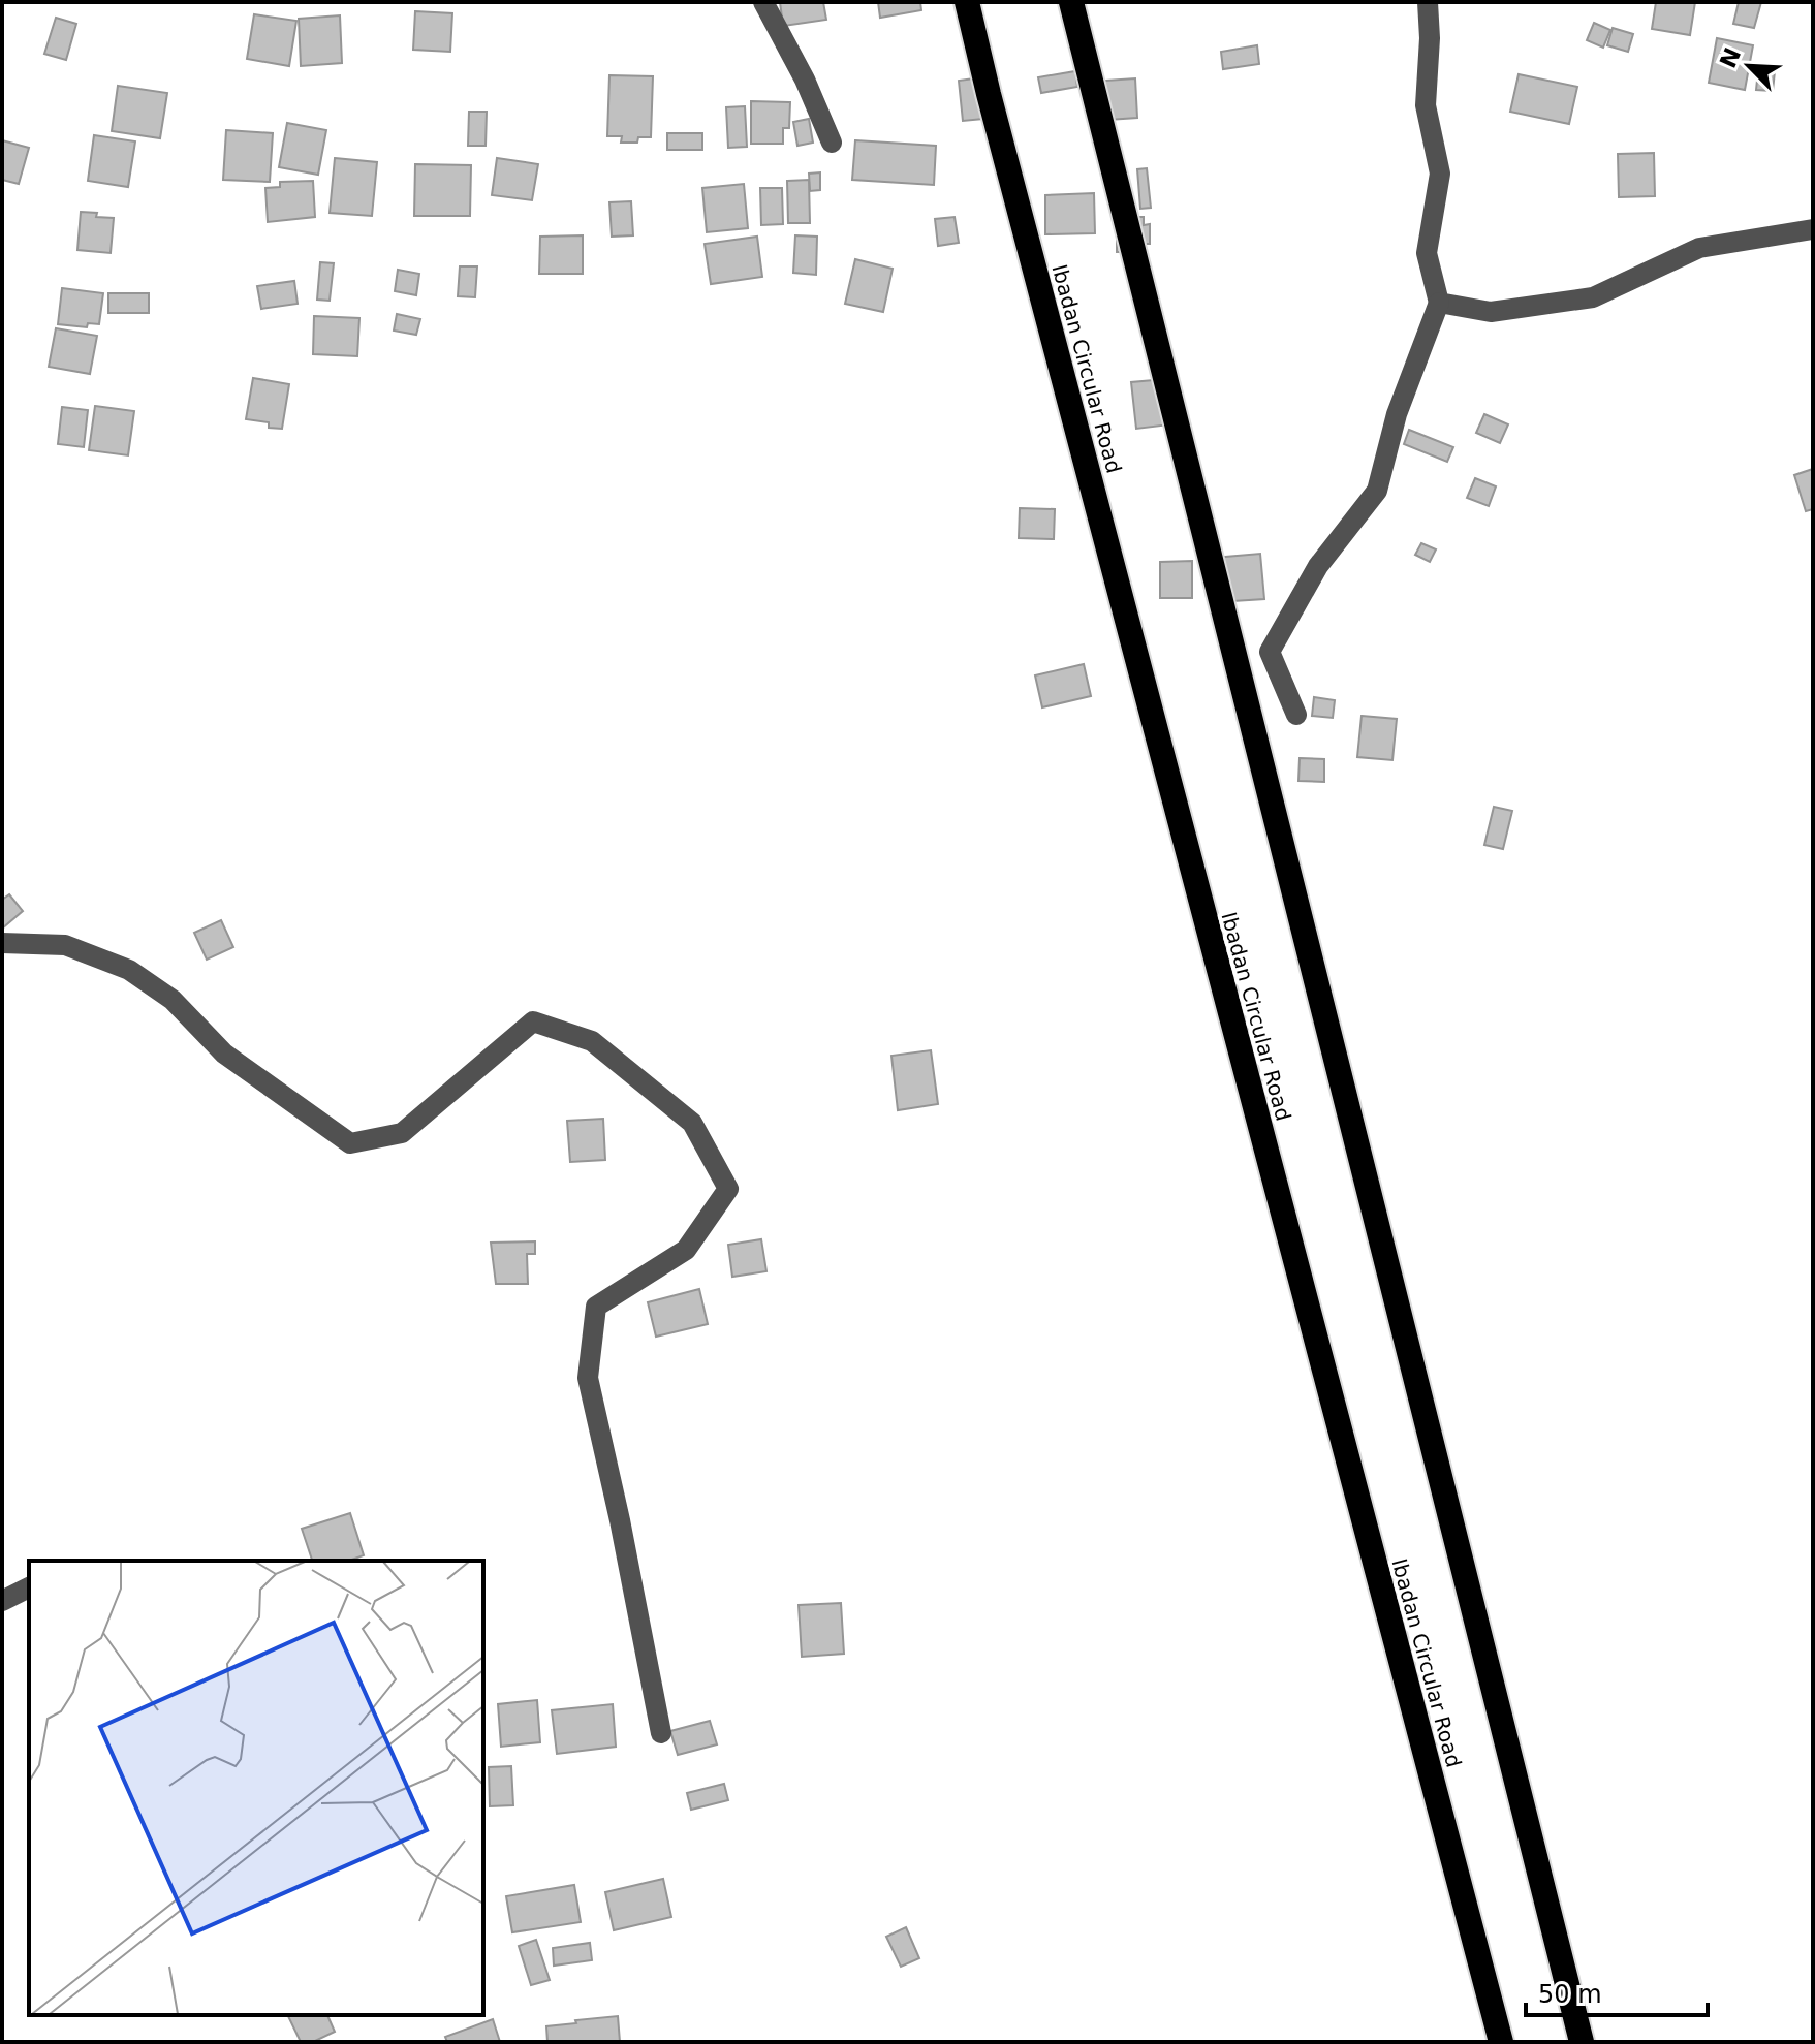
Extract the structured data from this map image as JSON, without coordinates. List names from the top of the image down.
{
  "streets": {
    "highway": ["Ibadan Circular Road"]
  },
  "scale_bar": "50 m",
  "north": "top left"
}
